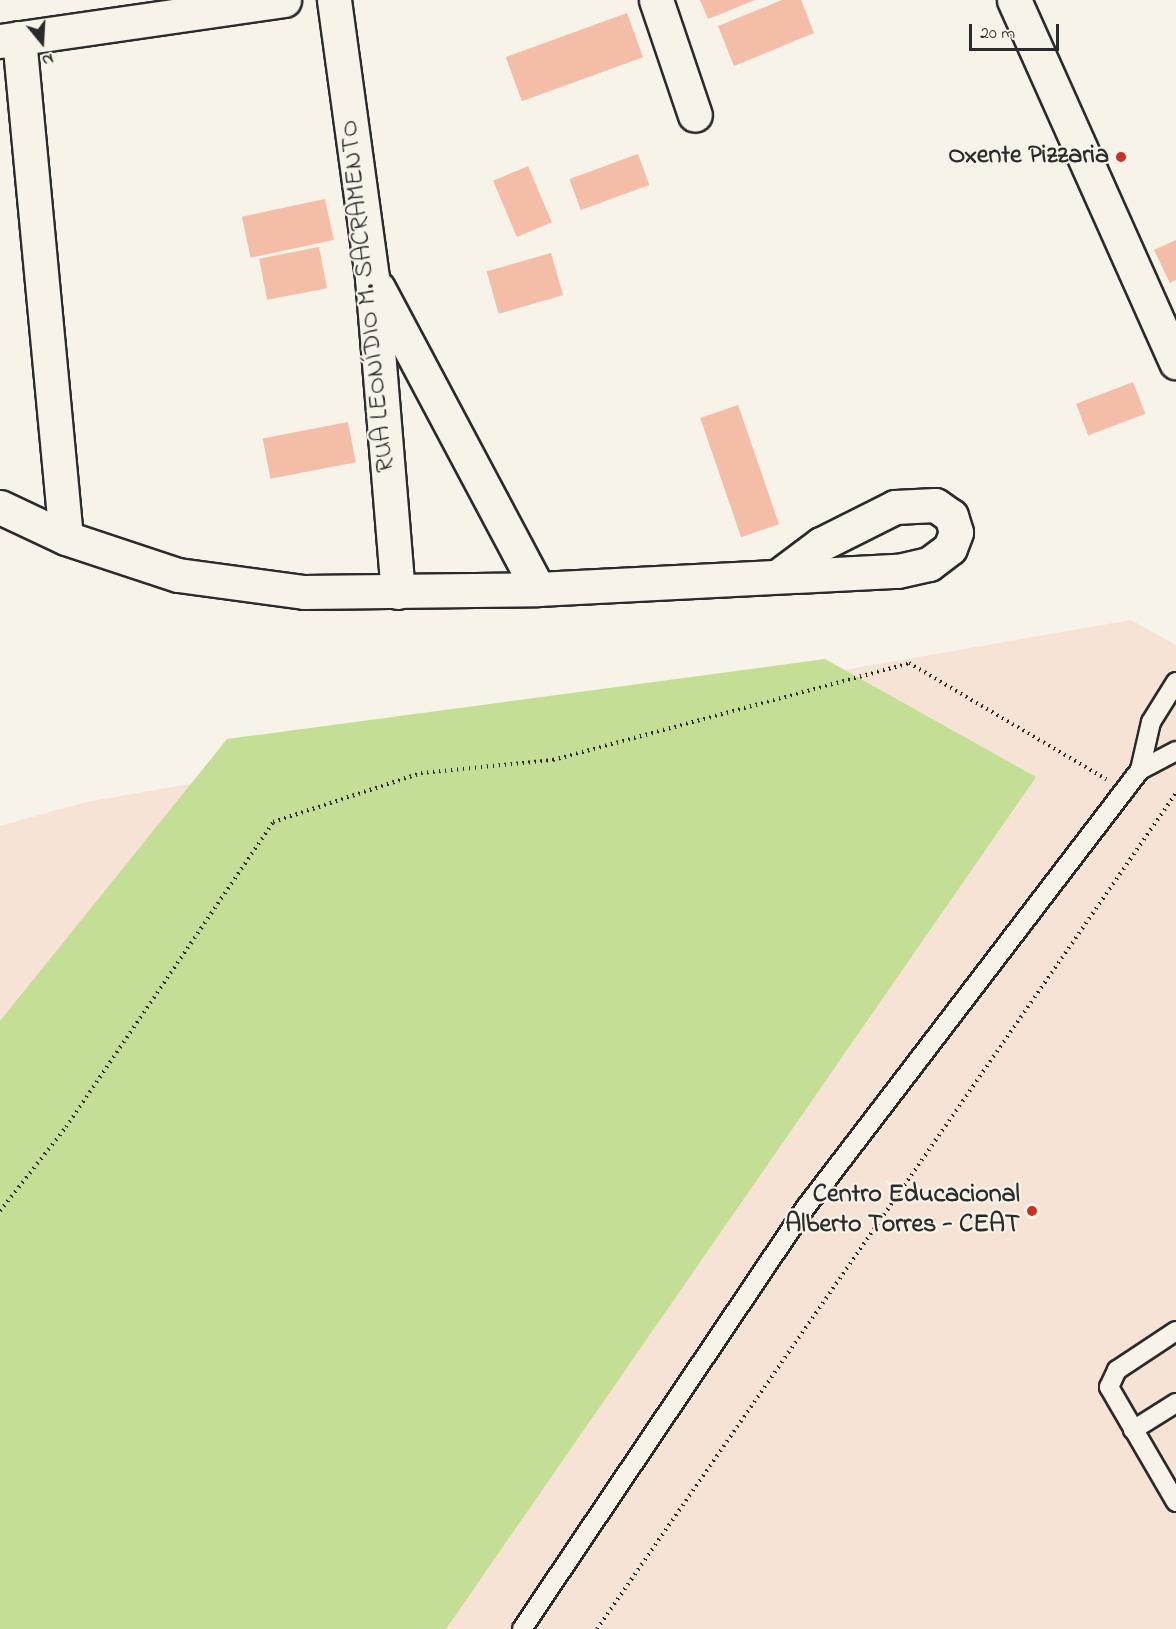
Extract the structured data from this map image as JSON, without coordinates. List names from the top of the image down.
{
  "streets": {
    "street": ["RUA LEONÍDIO M. SACRAMENTO"]
  },
  "places": ["Oxente Pizzaria", "Centro Educacional Alberto Torres - CEAT"],
  "scale_bar": "20 m",
  "north": "bottom"
}
